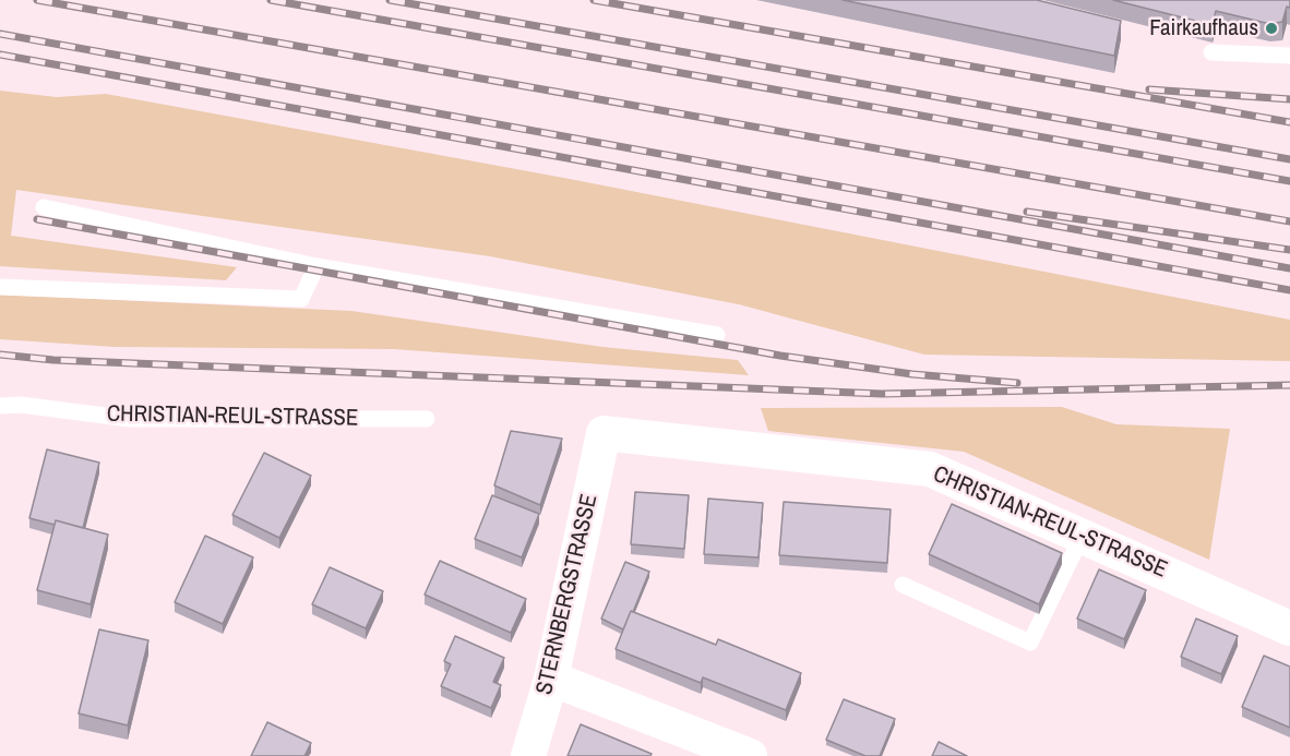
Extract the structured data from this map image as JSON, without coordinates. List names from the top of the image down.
{
  "streets": {
    "street": ["CHRISTIAN-REUL-STRASSE", "STERNBERGSTRASSE"]
  },
  "crossings": [
    ["CHRISTIAN-REUL-STRASSE", "STERNBERGSTRASSE"]
  ],
  "places": ["Fairkaufhaus"]
}
